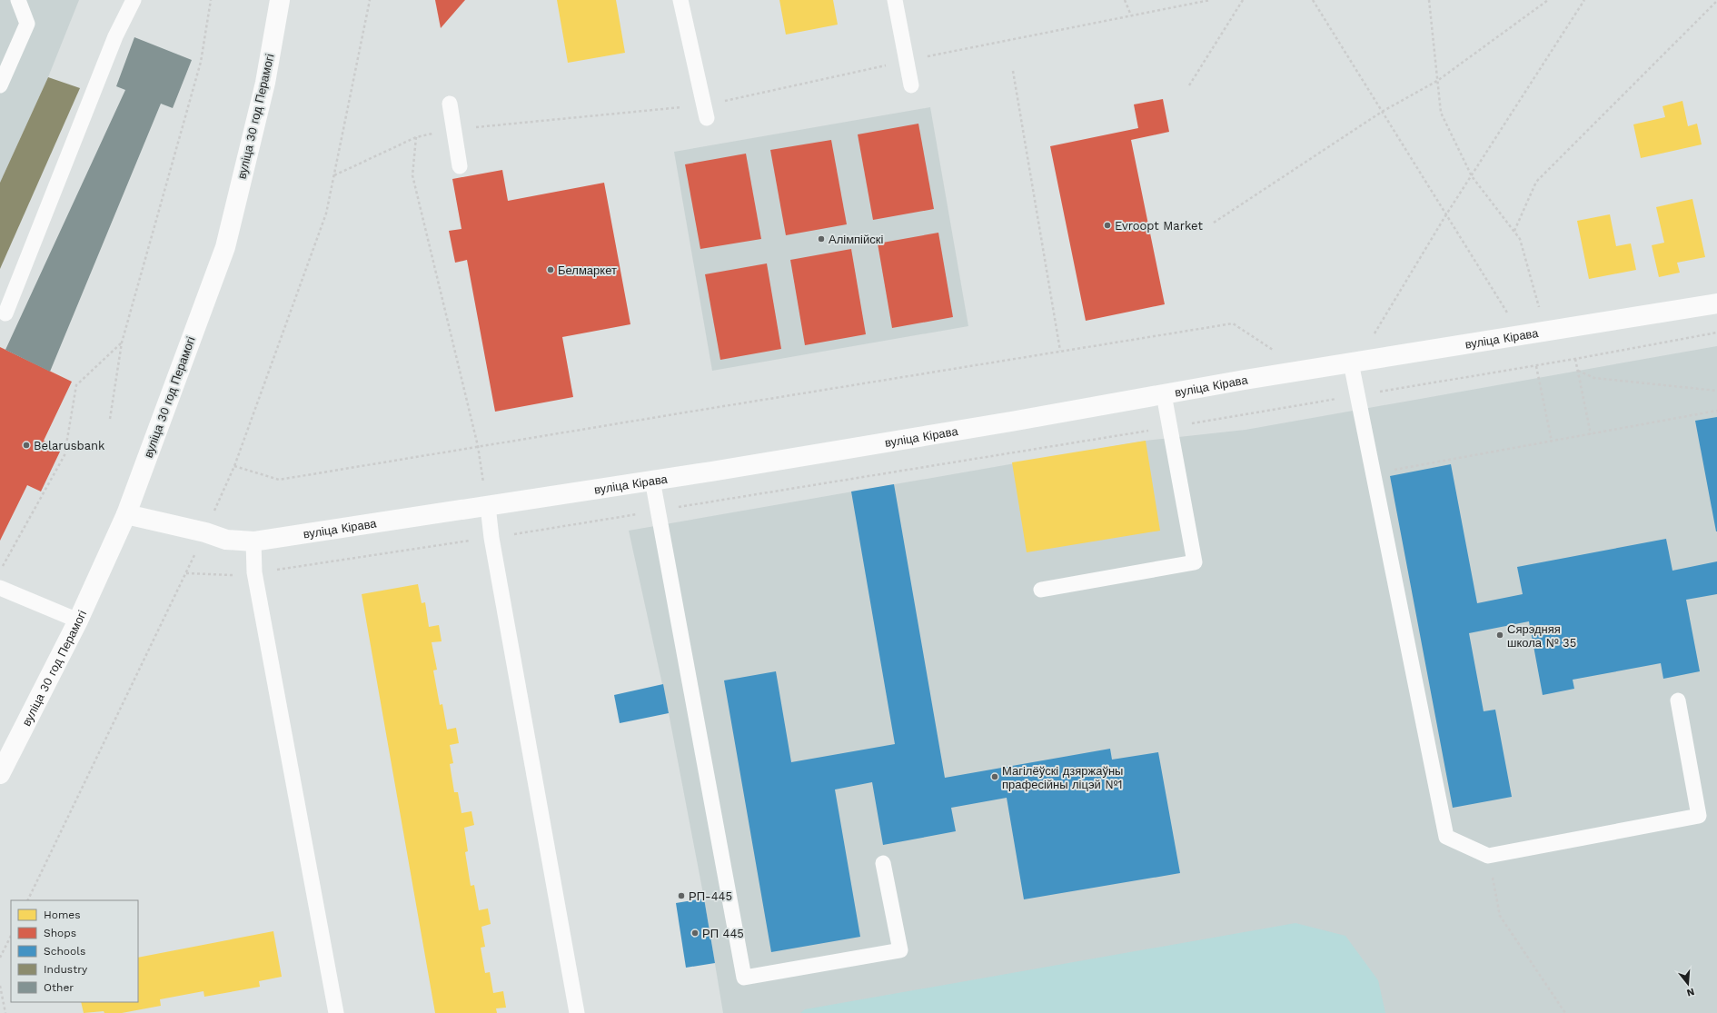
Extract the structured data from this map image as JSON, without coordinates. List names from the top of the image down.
{
  "streets": {
    "street": ["вуліца 30 год Перамогі", "вуліца Кірава"]
  },
  "crossings": [
    ["вуліца 30 год Перамогі", "вуліца Кірава"]
  ],
  "places": [
    "Evroopt Market",
    "Алімпійскі",
    "Белмаркет",
    "Belarusbank",
    "Сярэдняя школа № 35",
    "Магілёўскі дзяржаўны прафесійны ліцэй №1",
    "РП-445",
    "РП 445"
  ],
  "legend": [
    "Homes",
    "Shops",
    "Schools",
    "Industry",
    "Other"
  ],
  "north": "bottom"
}
